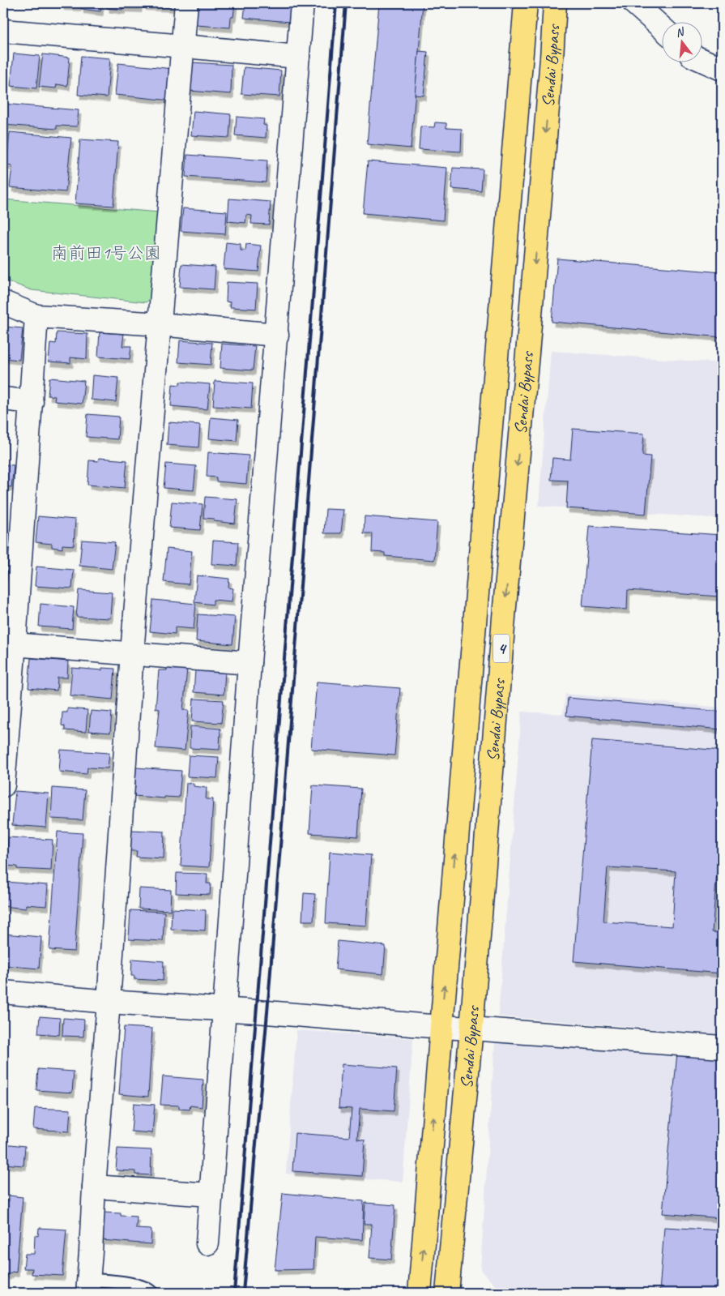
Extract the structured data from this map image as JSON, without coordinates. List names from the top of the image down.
{
  "streets": {
    "highway": ["Sendai Bypass", "4"]
  },
  "parks": ["南前田1号公園"],
  "north": "top"
}
